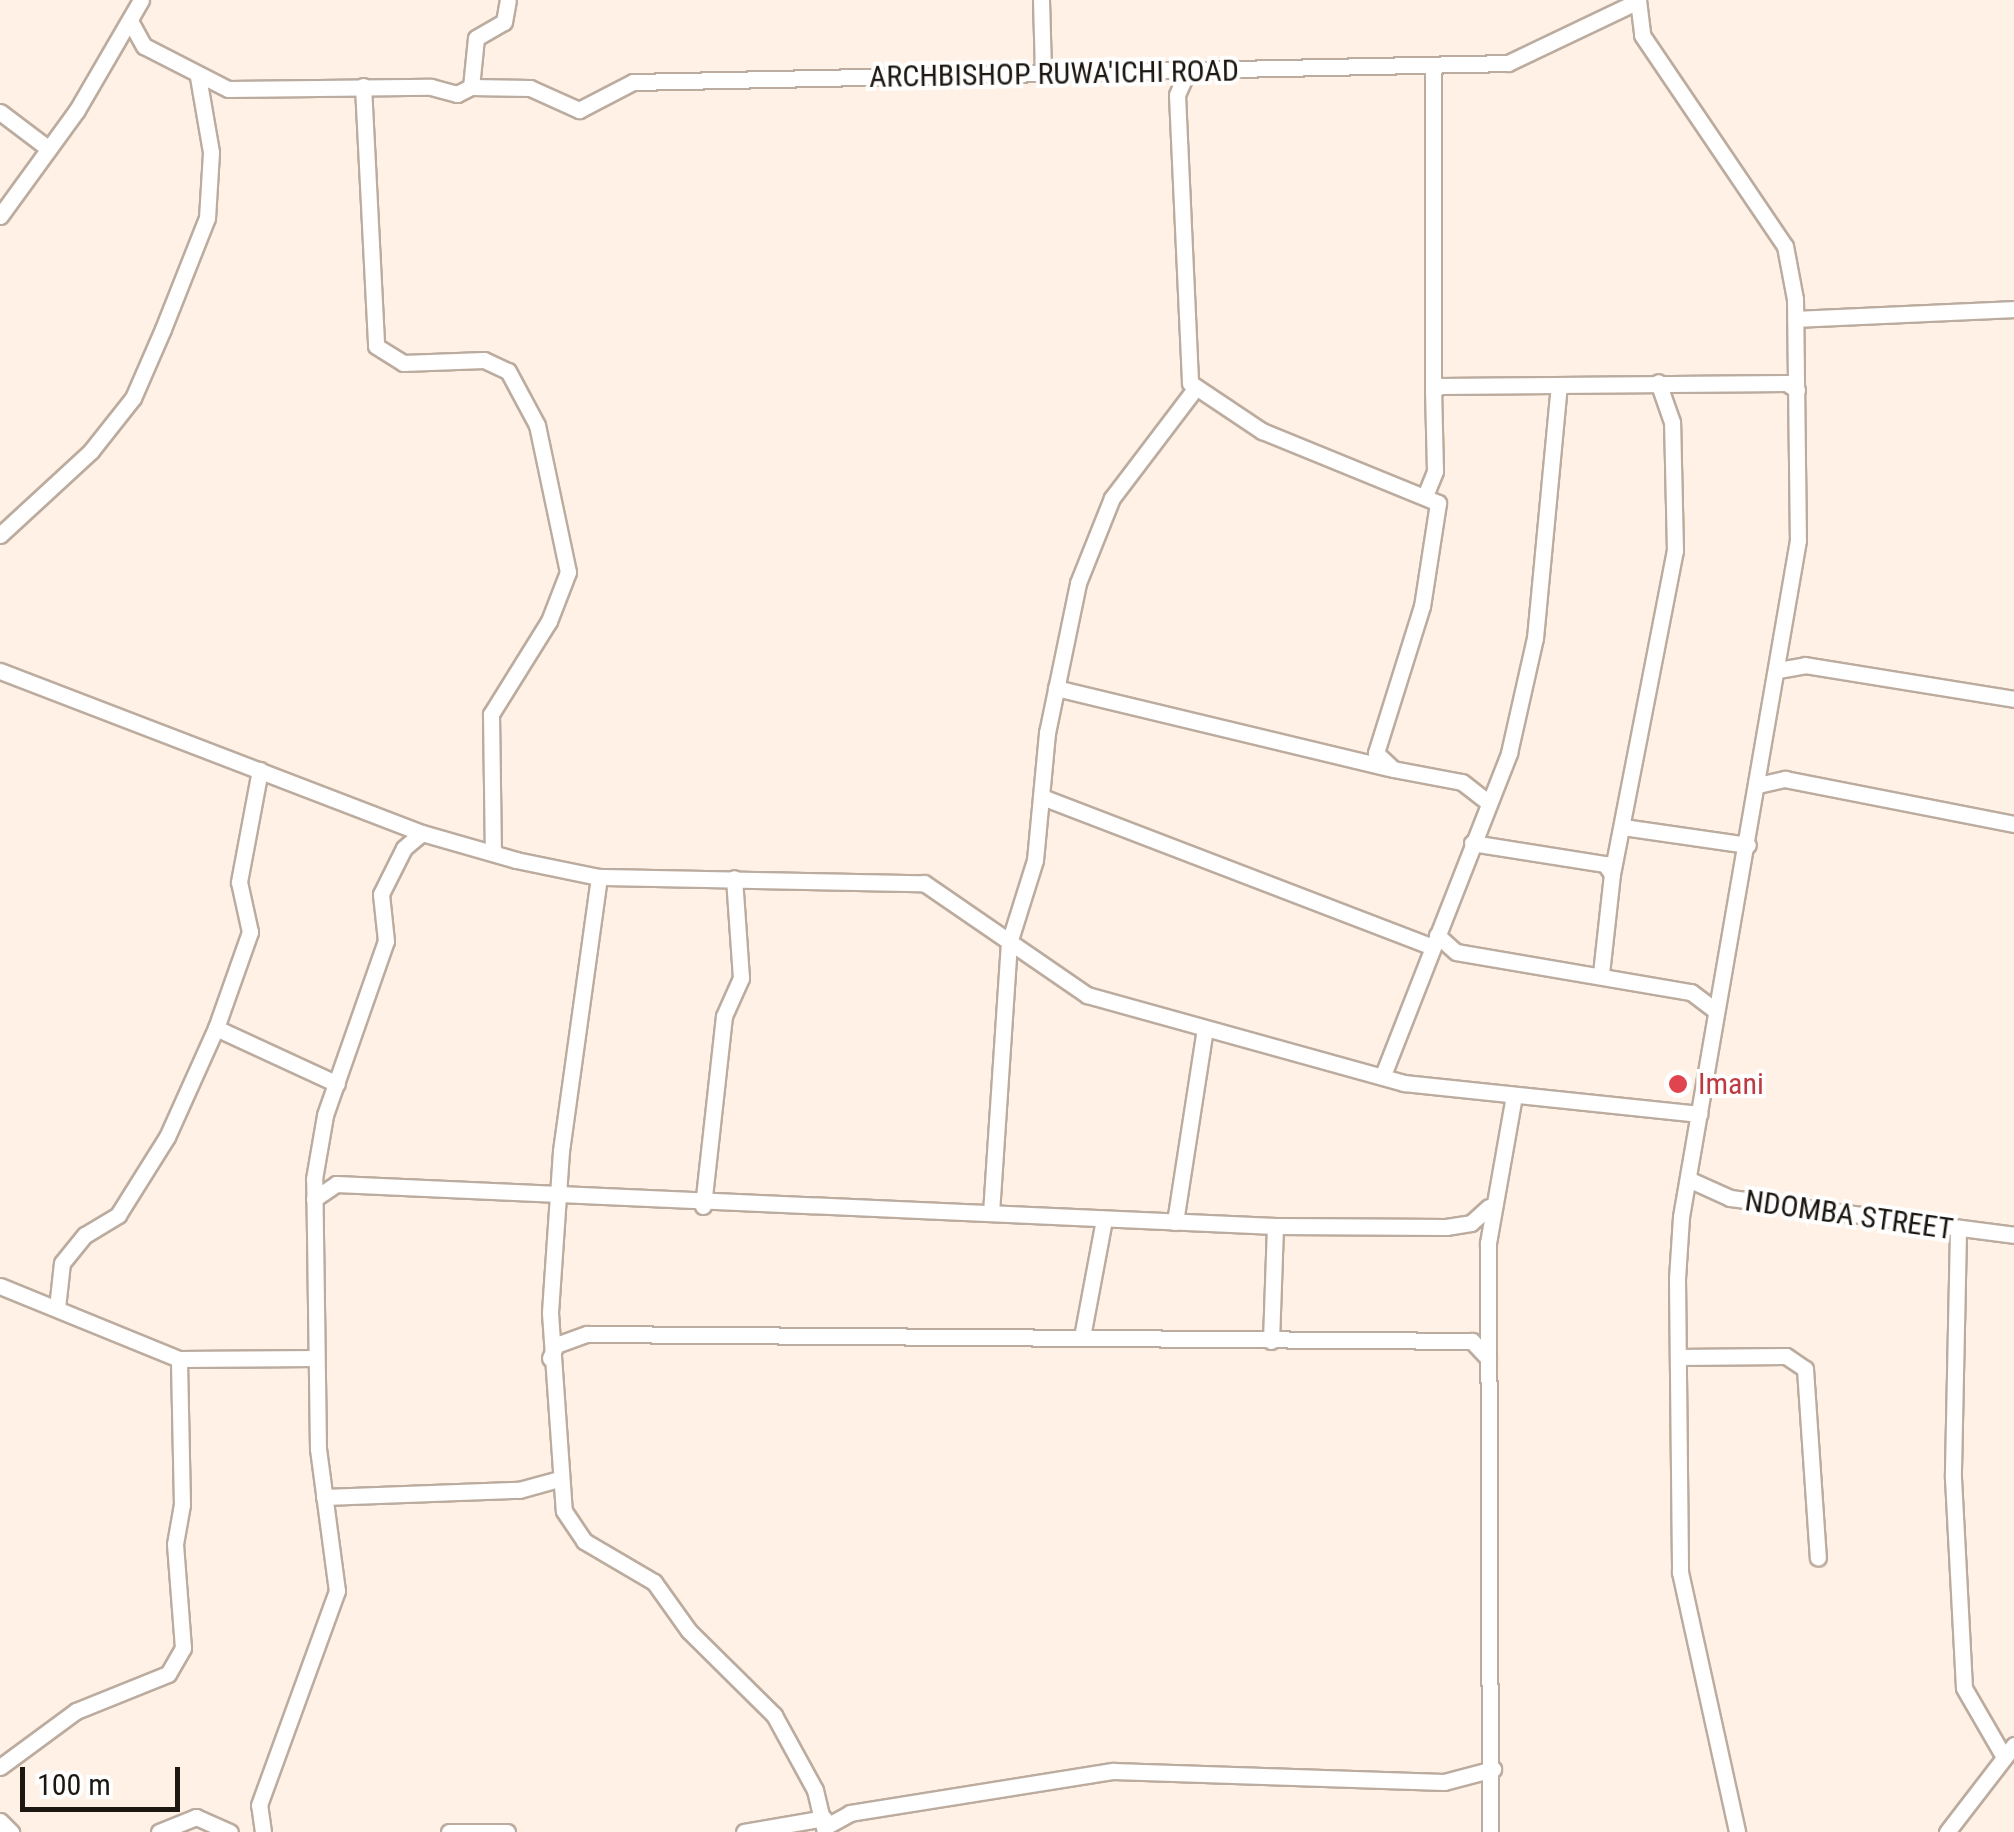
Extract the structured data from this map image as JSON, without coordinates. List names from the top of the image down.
{
  "streets": {
    "street": ["ARCHBISHOP RUWA'ICHI ROAD", "NDOMBA STREET"]
  },
  "places": ["Imani"],
  "scale_bar": "100 m"
}
